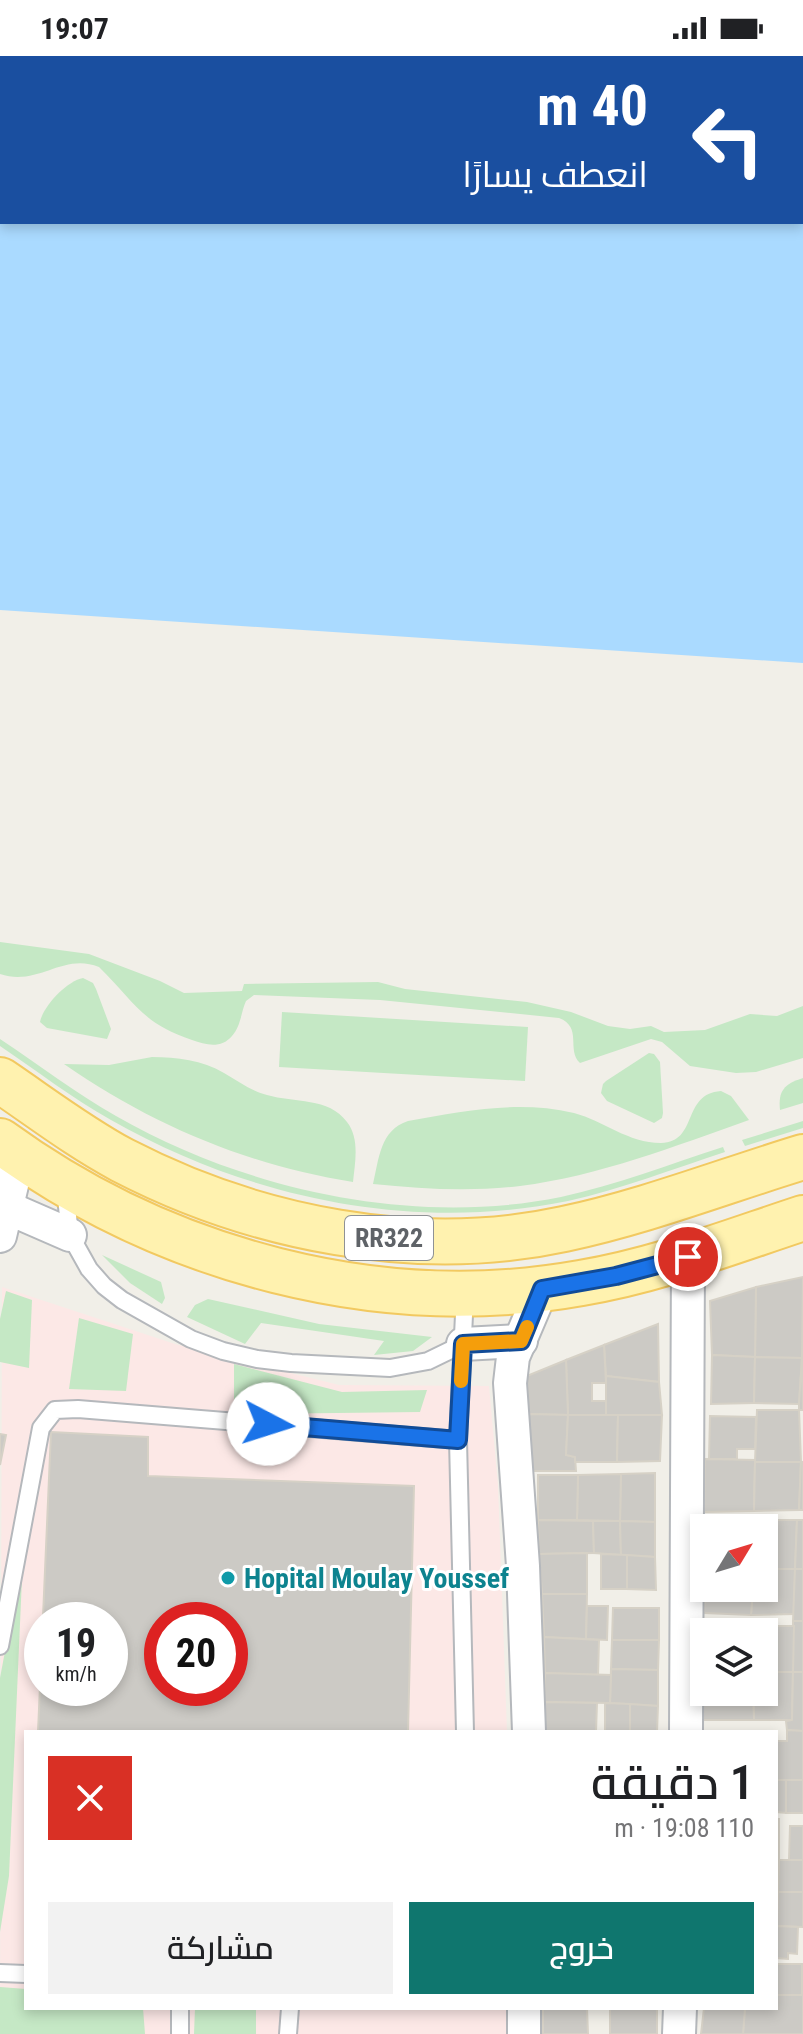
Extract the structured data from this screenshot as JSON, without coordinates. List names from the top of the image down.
{
  "streets": {
    "main road": ["RR322"]
  },
  "places": ["Hopital Moulay Youssef"],
  "north": "top right",
  "page": {
    "status": "19:07",
    "turn": ["40 m", "انعطف يسارًا"],
    "speed": "19 km/h",
    "limit": "20",
    "heading": ["1 دقيقة", "110 m · 19:08"],
    "buttons": ["خروج", "مشاركة"]
  }
}
